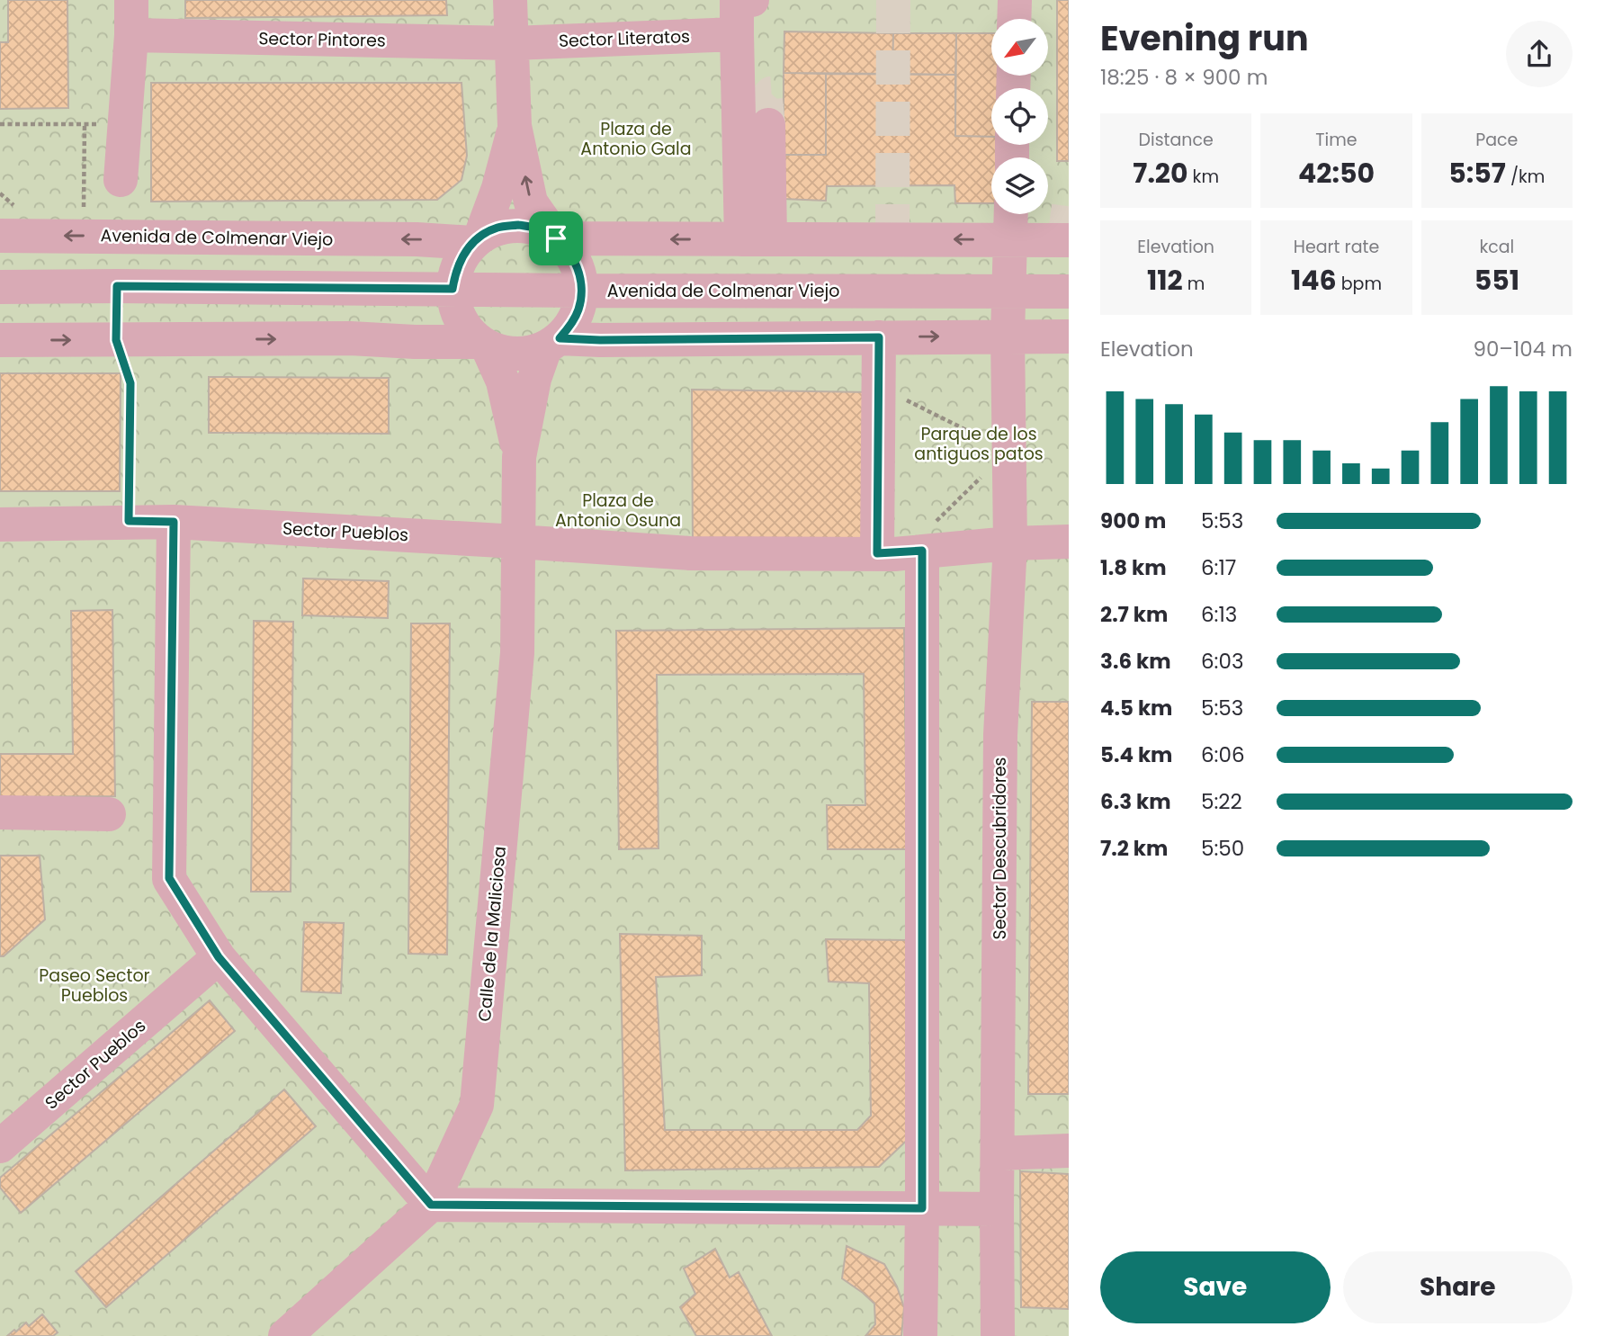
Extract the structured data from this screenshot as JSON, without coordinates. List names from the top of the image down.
{
  "streets": {
    "street": [
      "Sector Literatos",
      "Sector Pintores",
      "Avenida de Colmenar Viejo",
      "Sector Pueblos",
      "Sector Descubridores",
      "Calle de la Maliciosa"
    ]
  },
  "crossings": [
    ["Sector Literatos", "Sector Pintores"],
    ["Avenida de Colmenar Viejo", "Sector Descubridores"],
    ["Avenida de Colmenar Viejo", "Calle de la Maliciosa"],
    ["Sector Pueblos", "Calle de la Maliciosa"]
  ],
  "parks": [
    "Plaza de Antonio Gala",
    "Parque de los antiguos patos",
    "Plaza de Antonio Osuna",
    "Paseo Sector Pueblos"
  ],
  "north": "bottom left",
  "page": {
    "heading": ["Evening run", "18:25 · 8 × 900 m"],
    "stats": [
      ["Distance", "7.20 km"],
      ["Time", "42:50"],
      ["Pace", "5:57 /km"],
      ["Elevation", "112 m"],
      ["Heart rate", "146 bpm"],
      ["kcal", "551"]
    ],
    "chart": ["Elevation", "90–104 m"],
    "list": [
      {
        "name": "900 m",
        "note": "5:53"
      },
      {
        "name": "1.8 km",
        "note": "6:17"
      },
      {
        "name": "2.7 km",
        "note": "6:13"
      },
      {
        "name": "3.6 km",
        "note": "6:03"
      },
      {
        "name": "4.5 km",
        "note": "5:53"
      },
      {
        "name": "5.4 km",
        "note": "6:06"
      },
      {
        "name": "6.3 km",
        "note": "5:22"
      },
      {
        "name": "7.2 km",
        "note": "5:50"
      }
    ],
    "buttons": ["Save", "Share"]
  }
}
